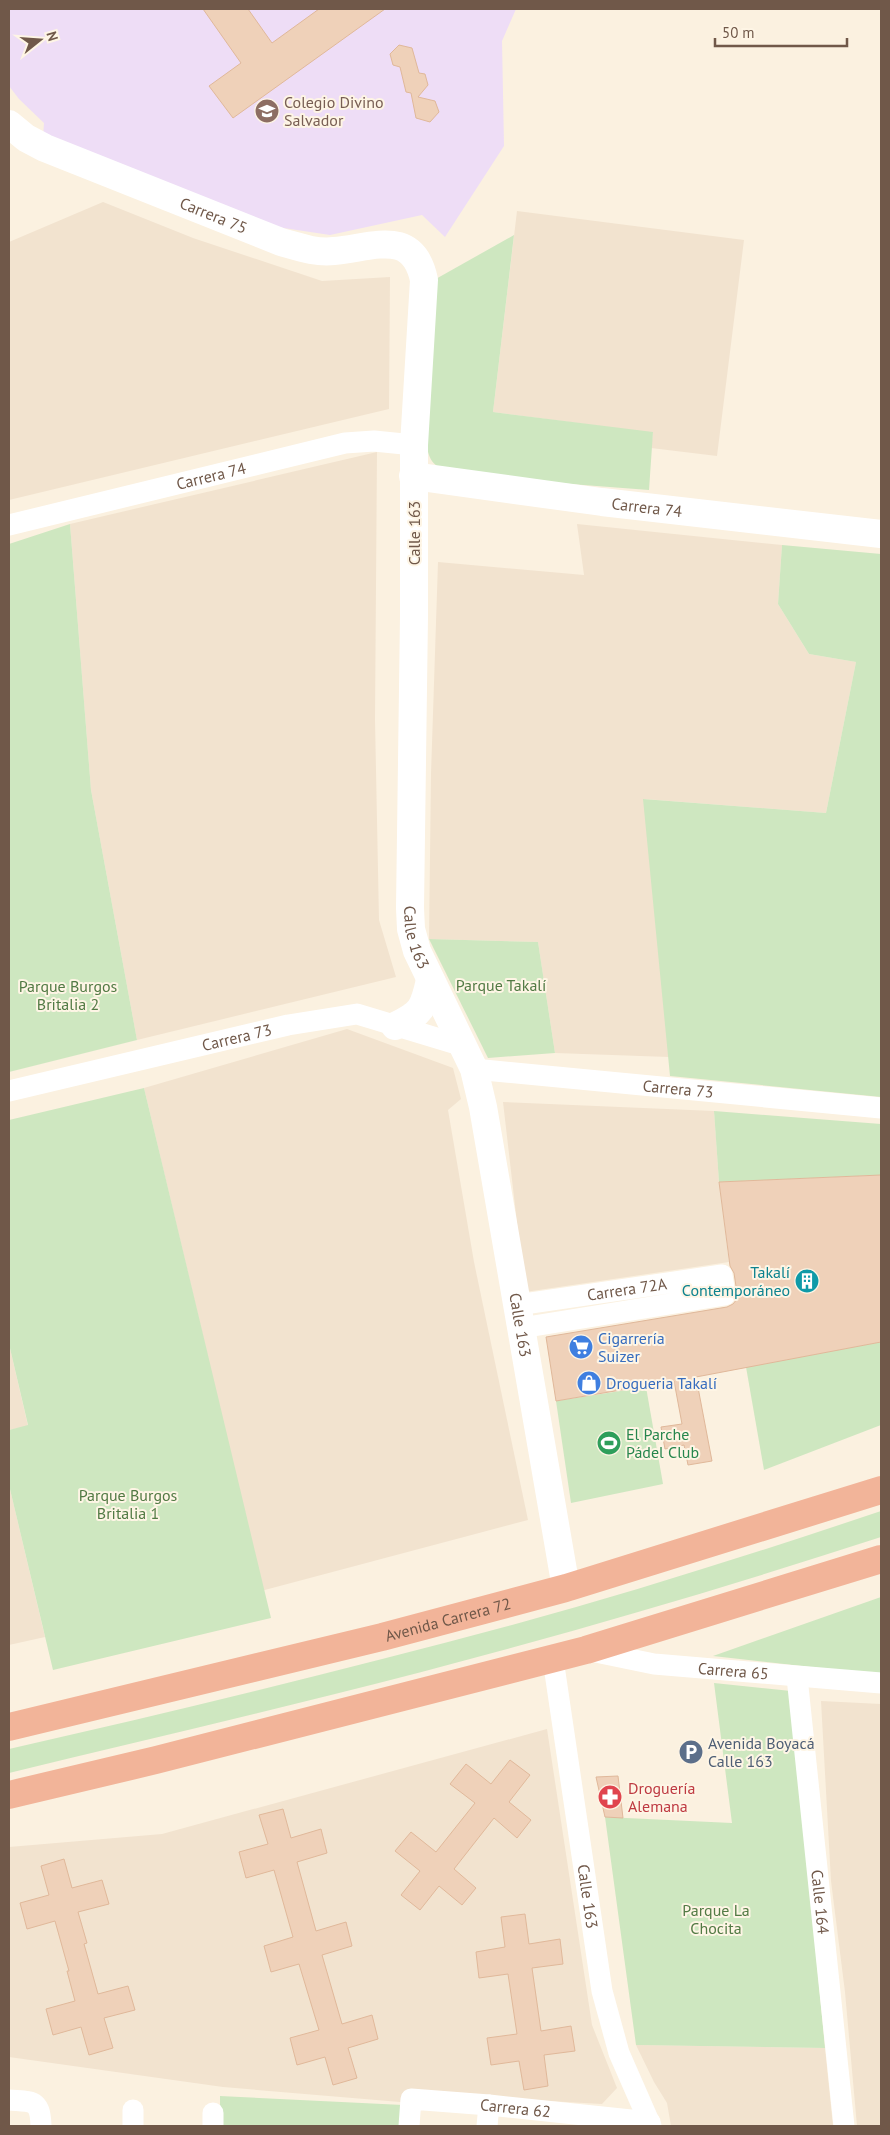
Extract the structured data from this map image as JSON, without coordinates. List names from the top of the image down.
{
  "streets": {
    "highway": ["Avenida Carrera 72"],
    "street": [
      "Carrera 75",
      "Carrera 74",
      "Calle 163",
      "Carrera 73",
      "Carrera 72A",
      "Carrera 65",
      "Calle 164",
      "Carrera 62"
    ]
  },
  "crossings": [
    ["Carrera 75", "Calle 163"],
    ["Carrera 74", "Calle 163"],
    ["Calle 163", "Carrera 73"],
    ["Calle 163", "Carrera 72A"],
    ["Calle 163", "Avenida Carrera 72"],
    ["Calle 163", "Carrera 62"],
    ["Carrera 65", "Calle 164"]
  ],
  "parks": [
    "Parque Takalí",
    "Parque Burgos Britalia 2",
    "Parque Burgos Britalia 1",
    "Parque La Chocita"
  ],
  "places": {
    "school or university": ["Colegio Divino Salvador"],
    "building": ["Takalí Contemporáneo"],
    "supermarket": ["Cigarrería Suizer"],
    "shop": ["Drogueria Takalí"],
    "sports": ["El Parche Pádel Club"],
    "parking": ["Avenida Boyacá Calle 163"],
    "pharmacy": ["Droguería Alemana"]
  },
  "scale_bar": "50 m",
  "north": "right"
}
